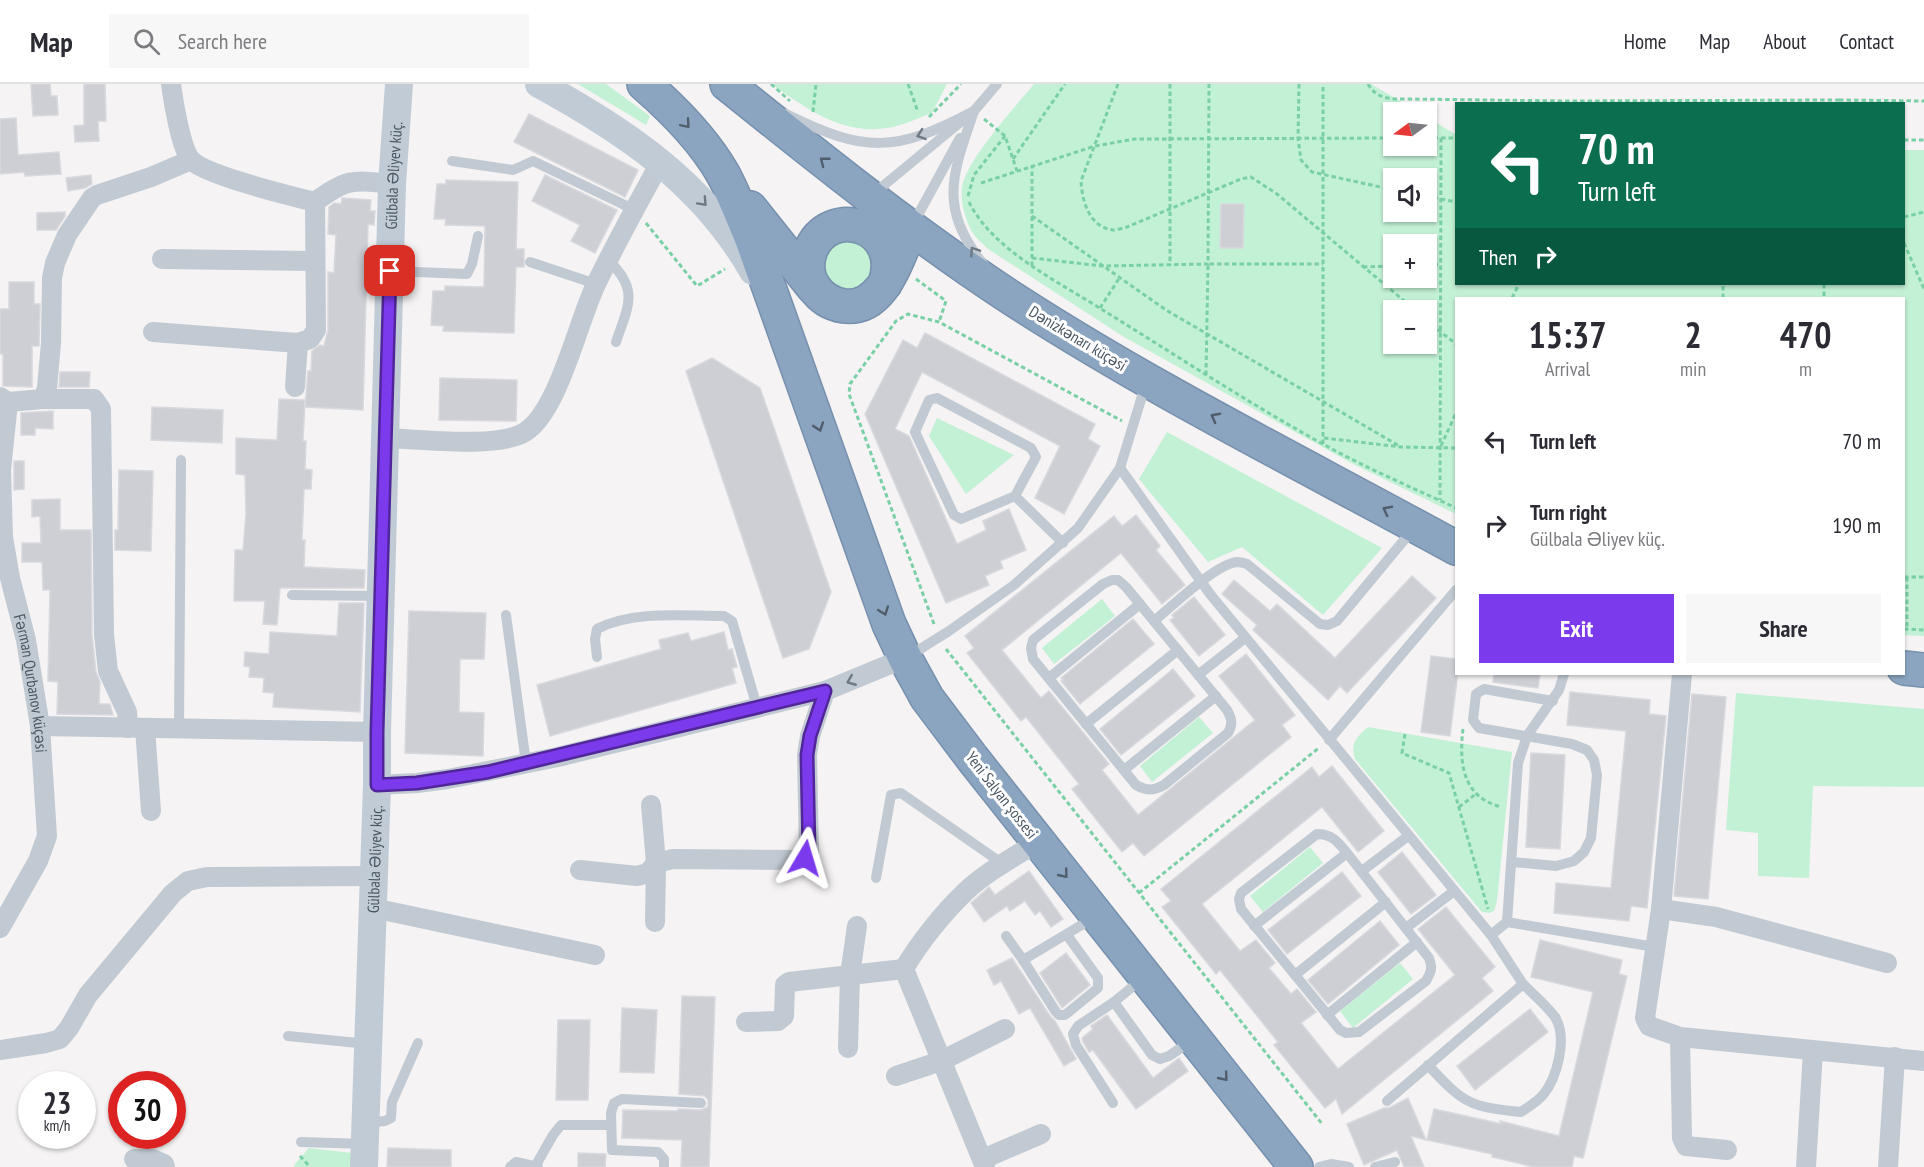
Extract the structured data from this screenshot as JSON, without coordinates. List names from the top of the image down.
{
  "streets": {
    "highway": ["Dənizkənarı küçəsi", "Yeni Salyan şossesi"],
    "street": ["Gülbala Əliyev küç.", "Fərman Qurbanov küçəsi"]
  },
  "one_way": ["Yeni Salyan şossesi"],
  "north": "left",
  "page": {
    "header": "Map",
    "search": "Search here",
    "nav": [
      "Home",
      "Map",
      "About",
      "Contact"
    ],
    "map_buttons": ["+", "−"],
    "turn": ["70 m", "Turn left"],
    "then": "Then",
    "eta": [
      "15:37",
      "Arrival",
      "2",
      "min",
      "470",
      "m"
    ],
    "list": [
      {
        "name": "Turn left",
        "value": "70 m"
      },
      {
        "name": "Turn right",
        "note": "Gülbala Əliyev küç.",
        "value": "190 m"
      }
    ],
    "buttons": ["Exit", "Share"],
    "speed": "23 km/h",
    "limit": "30"
  }
}
